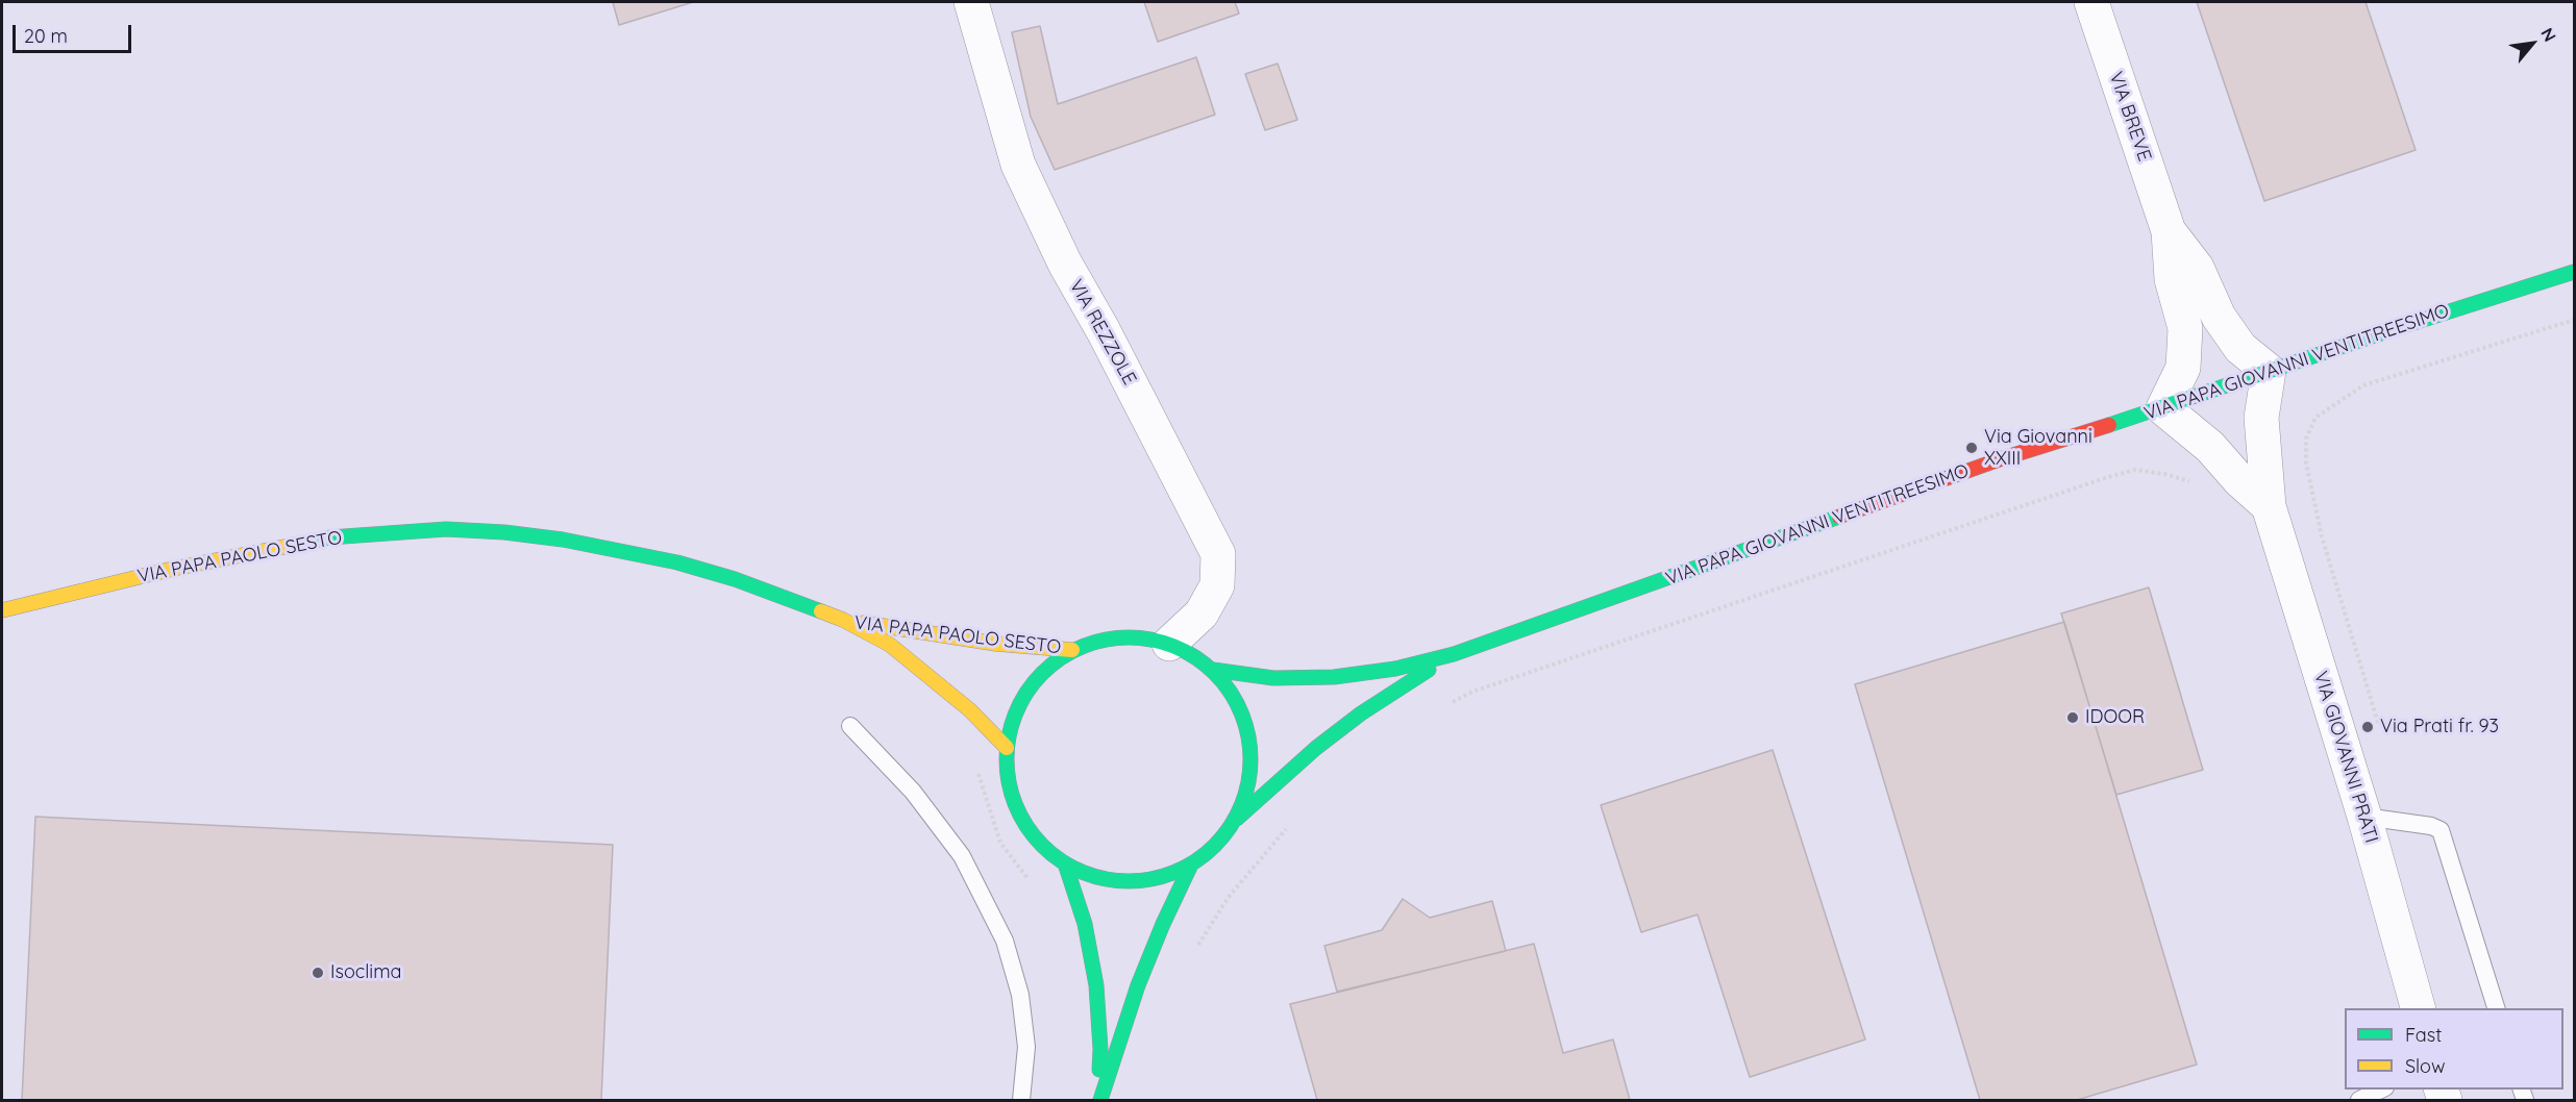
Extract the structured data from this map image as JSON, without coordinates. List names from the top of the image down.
{
  "streets": {
    "street": [
      "VIA BREVE",
      "VIA REZZOLE",
      "VIA PAPA GIOVANNI VENTITREESIMO",
      "VIA PAPA PAOLO SESTO",
      "VIA GIOVANNI PRATI"
    ]
  },
  "crossings": [
    ["VIA PAPA GIOVANNI VENTITREESIMO", "VIA GIOVANNI PRATI"]
  ],
  "places": [
    "Via Giovanni XXIII",
    "IDOOR",
    "Via Prati fr. 93",
    "Isoclima"
  ],
  "legend": ["Fast", "Slow"],
  "scale_bar": "20 m",
  "north": "top right"
}
